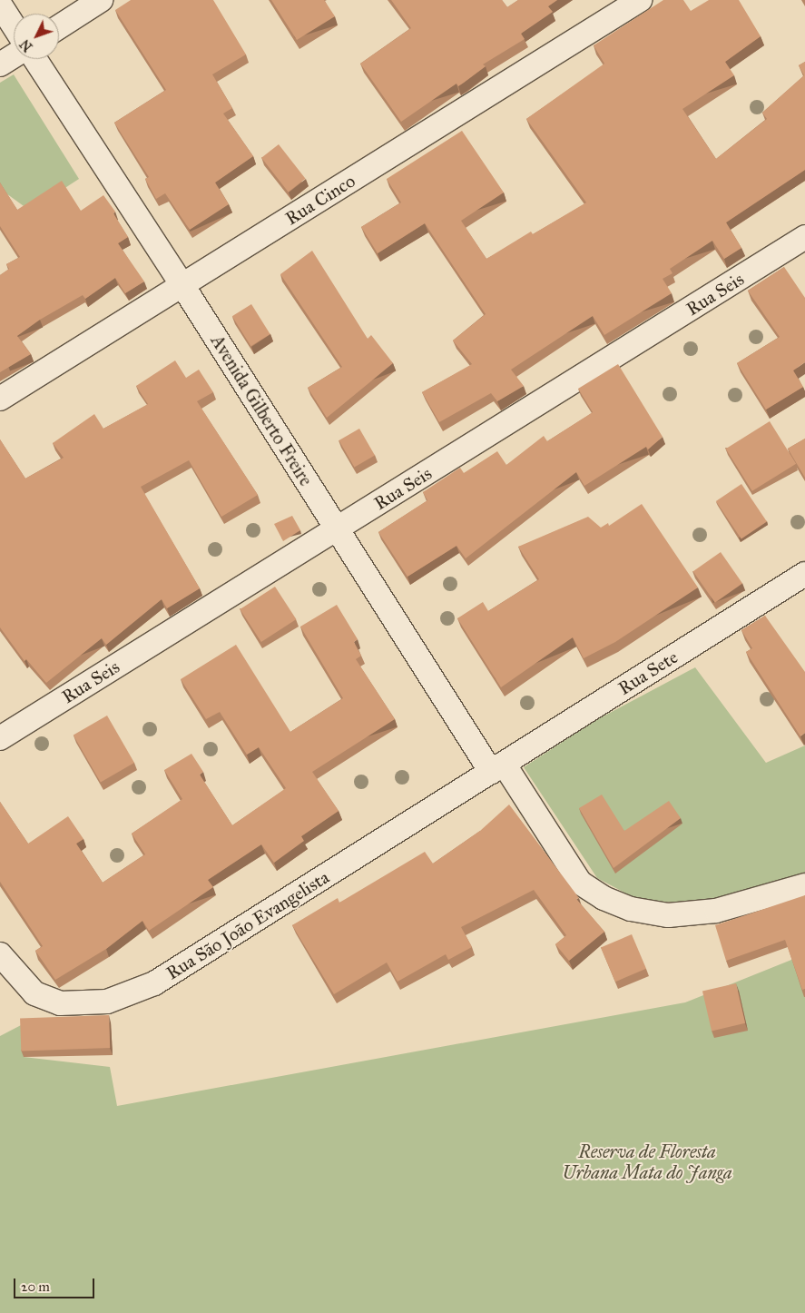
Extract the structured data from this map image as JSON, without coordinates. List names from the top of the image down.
{
  "streets": {
    "street": [
      "Rua Cinco",
      "Rua Seis",
      "Avenida Gilberto Freire",
      "Rua Sete",
      "Rua São João Evangelista"
    ]
  },
  "crossings": [
    ["Rua Cinco", "Avenida Gilberto Freire"],
    ["Rua Seis", "Avenida Gilberto Freire"],
    ["Avenida Gilberto Freire", "Rua Sete"],
    ["Avenida Gilberto Freire", "Rua São João Evangelista"],
    ["Rua Sete", "Rua São João Evangelista"]
  ],
  "parks": ["Reserva de Floresta Urbana Mata do Janga"],
  "scale_bar": "20 m",
  "north": "bottom left"
}
